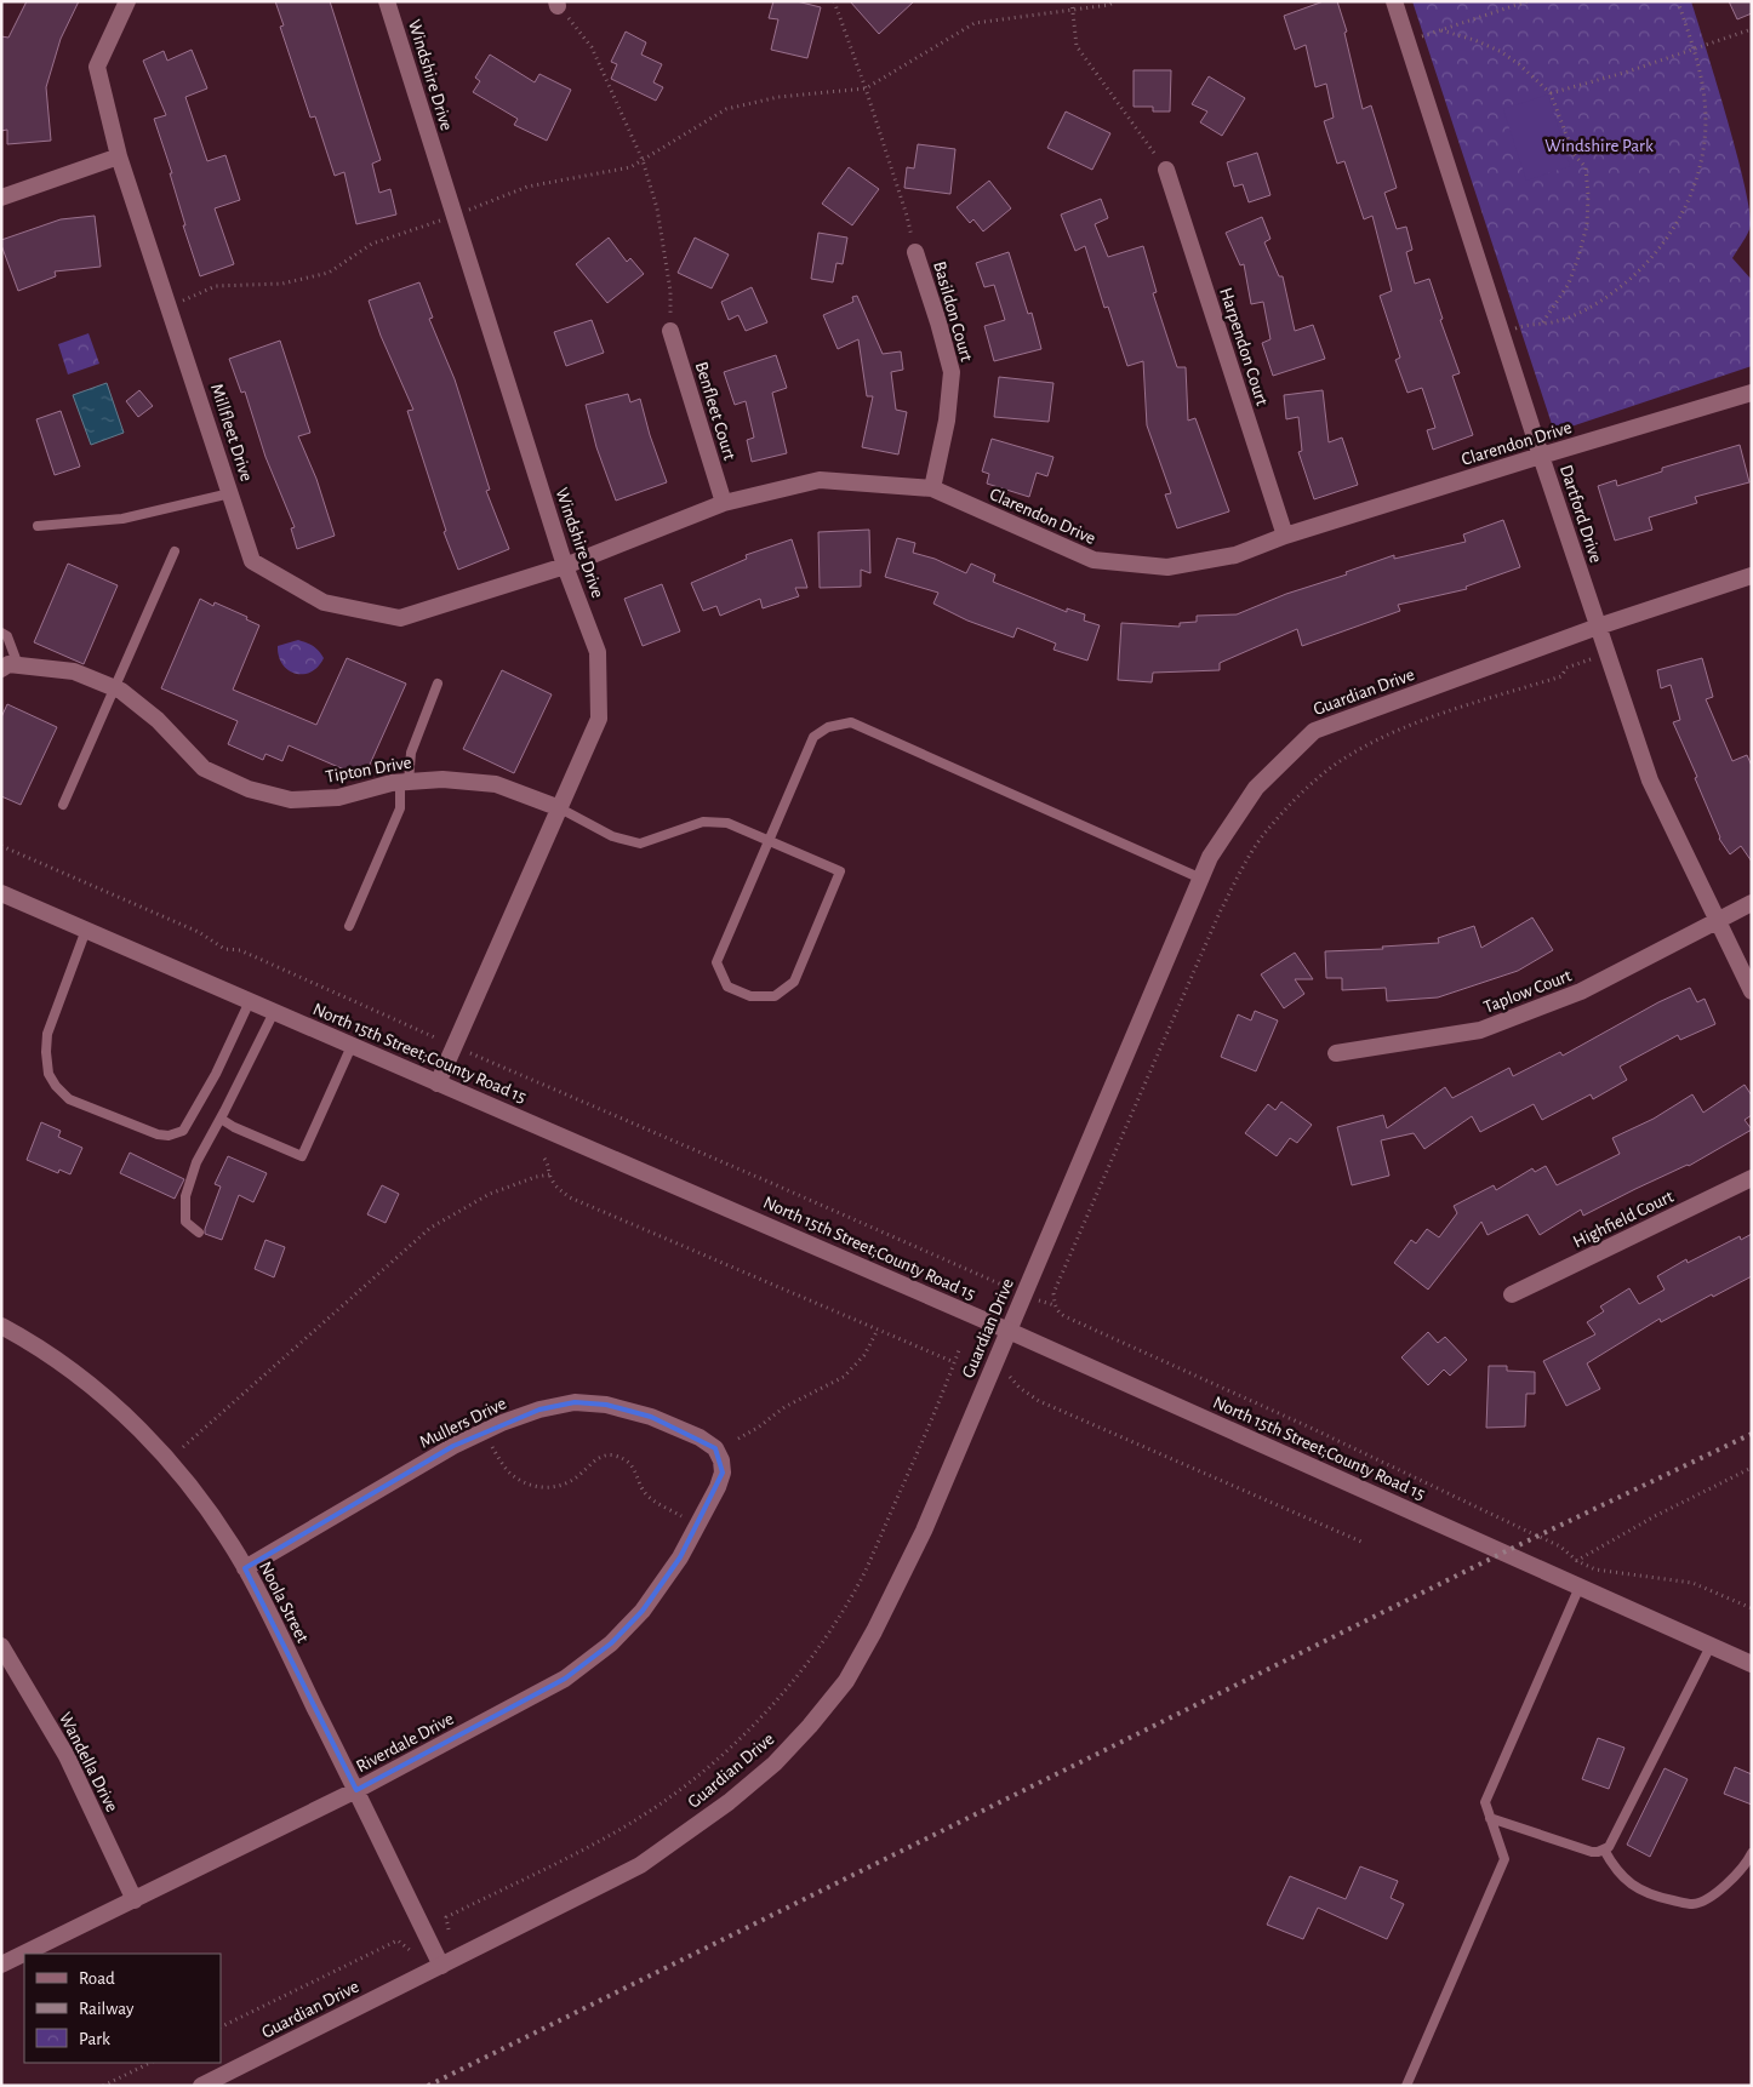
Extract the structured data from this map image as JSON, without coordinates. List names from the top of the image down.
{
  "streets": {
    "street": [
      "Windshire Drive",
      "Basildon Court",
      "Harpendon Court",
      "Benfleet Court",
      "Millfleet Drive",
      "Clarendon Drive",
      "Dartford Drive",
      "Guardian Drive",
      "Tipton Drive",
      "Taplow Court",
      "North 15th Street;County Road 15",
      "Highfield Court",
      "Mullers Drive",
      "Noola Street",
      "Riverdale Drive",
      "Wandella Drive"
    ]
  },
  "crossings": [
    ["Windshire Drive", "Millfleet Drive"],
    ["Windshire Drive", "Clarendon Drive"],
    ["Windshire Drive", "Tipton Drive"],
    ["Windshire Drive", "North 15th Street;County Road 15"],
    ["Basildon Court", "Clarendon Drive"],
    ["Harpendon Court", "Clarendon Drive"],
    ["Benfleet Court", "Clarendon Drive"],
    ["Millfleet Drive", "Clarendon Drive"],
    ["Clarendon Drive", "Dartford Drive"],
    ["Dartford Drive", "Guardian Drive"],
    ["Dartford Drive", "Taplow Court"],
    ["Guardian Drive", "North 15th Street;County Road 15"],
    ["Guardian Drive", "Noola Street"],
    ["Mullers Drive", "Noola Street"],
    ["Mullers Drive", "Riverdale Drive"],
    ["Noola Street", "Riverdale Drive"],
    ["Riverdale Drive", "Wandella Drive"]
  ],
  "parks": ["Windshire Park"],
  "legend": ["Road", "Railway", "Park"]
}
